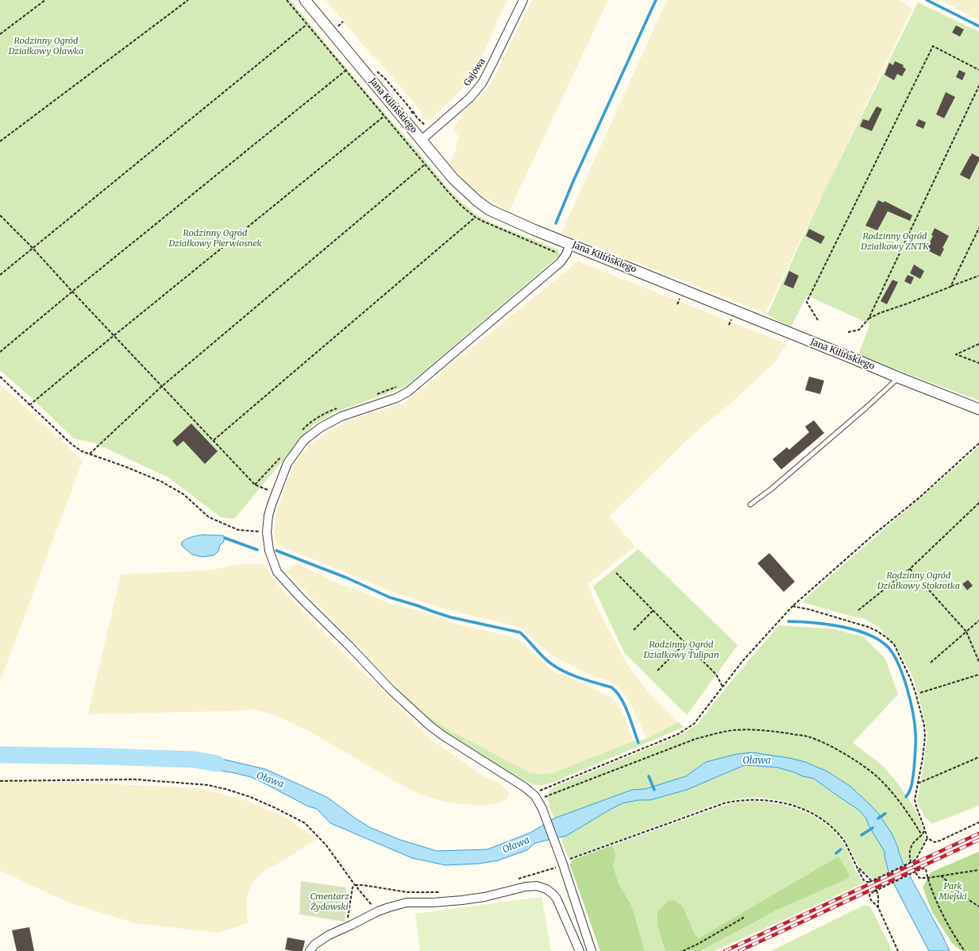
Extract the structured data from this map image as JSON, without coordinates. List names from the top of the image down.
{
  "streets": {
    "street": ["Gajowa", "Jana Kilińskiego"]
  },
  "crossings": [
    ["Gajowa", "Jana Kilińskiego"]
  ],
  "water": ["Oława"],
  "parks": [
    "Rodzinny Ogród Działkowy Oławka",
    "Rodzinny Ogród Działkowy Pierwiosnek",
    "Rodzinny Ogród Działkowy ZNTK",
    "Rodzinny Ogród Działkowy Stokrotka",
    "Rodzinny Ogród Działkowy Tulipan",
    "Park Miejski",
    "Cmentarz Żydowski"
  ]
}
